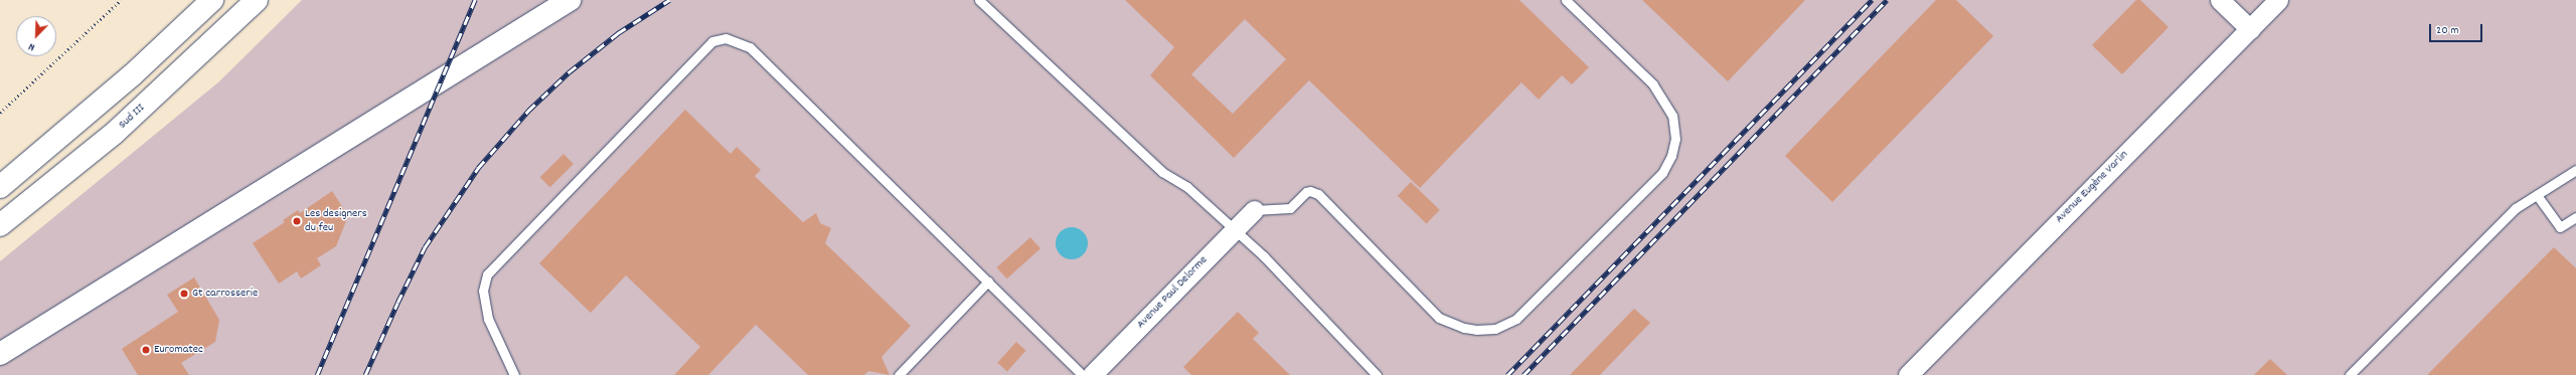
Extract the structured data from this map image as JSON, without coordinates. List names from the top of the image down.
{
  "streets": {
    "main road": ["Sud III"],
    "street": ["Avenue Eugène Varlin", "Avenue Paul Delorme"]
  },
  "places": ["Les designers du feu", "Gt carrosserie", "Euromatec"],
  "scale_bar": "20 m",
  "north": "bottom left"
}
